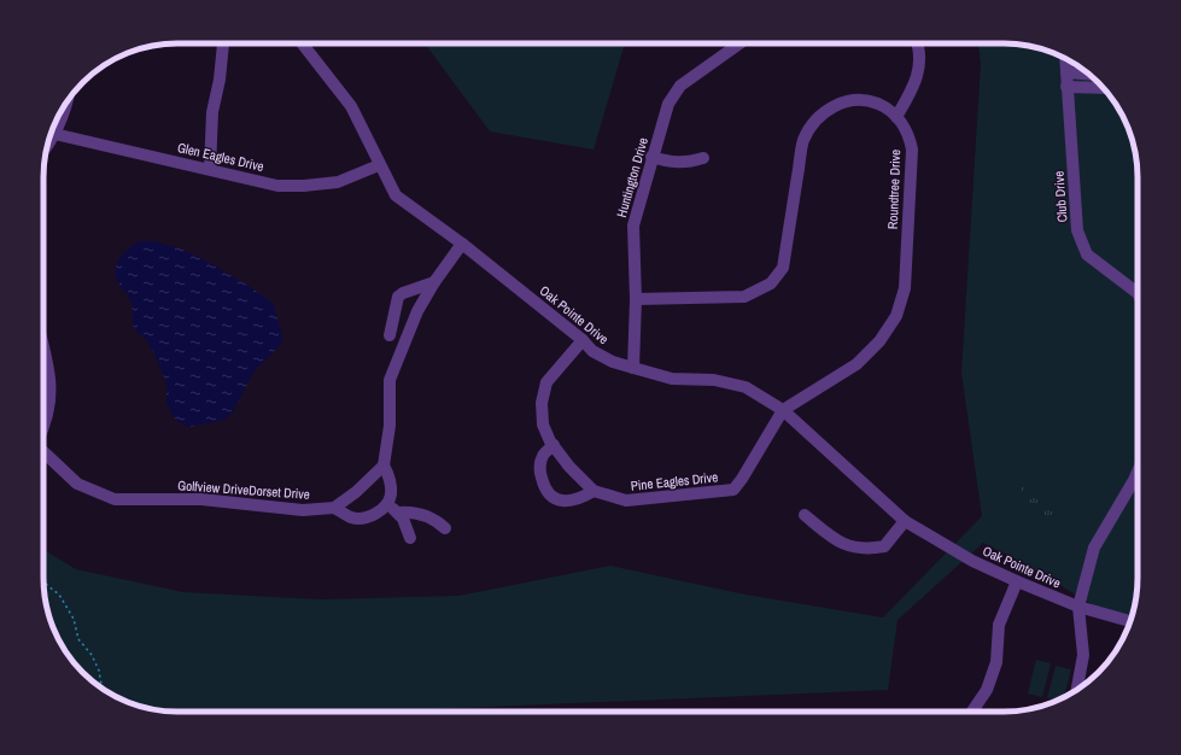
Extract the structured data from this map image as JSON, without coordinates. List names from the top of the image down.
{
  "streets": {
    "street": [
      "Glen Eagles Drive",
      "Huntington Drive",
      "Roundtree Drive",
      "Club Drive",
      "Oak Pointe Drive",
      "Pine Eagles Drive",
      "Golfview DriveDorset Drive"
    ]
  },
  "crossings": [
    ["Glen Eagles Drive", "Oak Pointe Drive"],
    ["Huntington Drive", "Roundtree Drive"],
    ["Huntington Drive", "Oak Pointe Drive"],
    ["Roundtree Drive", "Oak Pointe Drive"],
    ["Roundtree Drive", "Pine Eagles Drive"],
    ["Oak Pointe Drive", "Pine Eagles Drive"]
  ]
}
